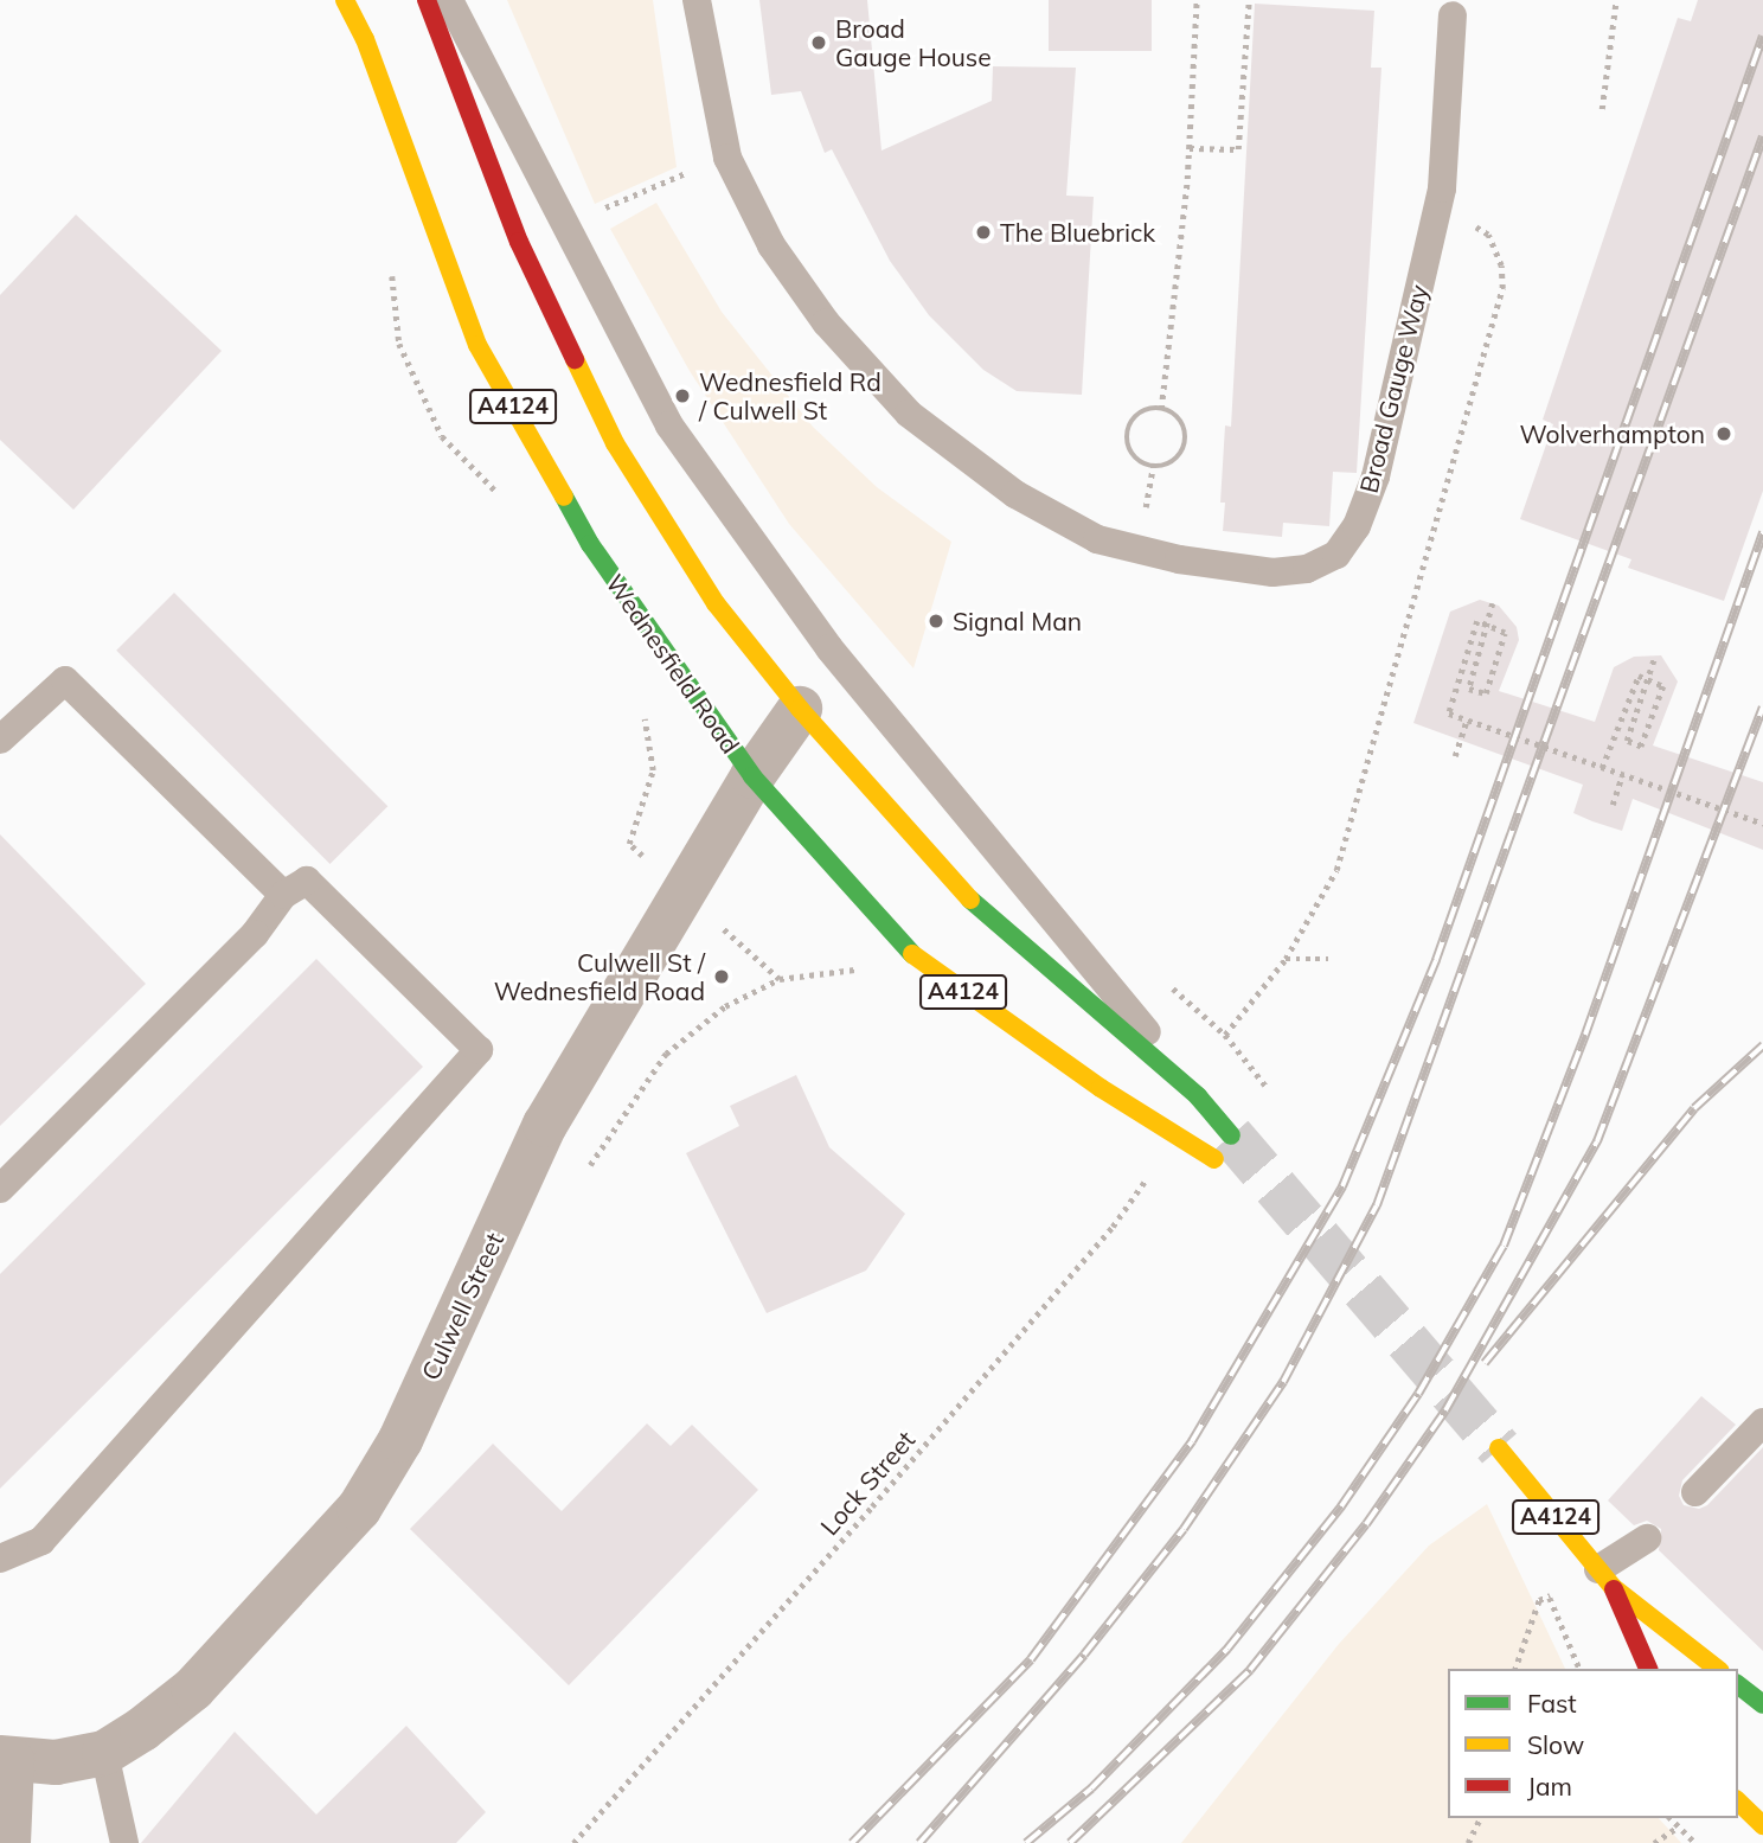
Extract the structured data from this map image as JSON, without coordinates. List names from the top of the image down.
{
  "streets": {
    "main road": ["A4124", "Wednesfield Road"],
    "street": ["Culwell Street"],
    "lane": ["Broad Gauge Way"],
    "path": ["Lock Street"]
  },
  "crossings": [
    ["A4124", "Culwell Street"],
    ["Wednesfield Road", "Culwell Street"],
    ["Wednesfield Road", "Lock Street"]
  ],
  "places": [
    "Broad Gauge House",
    "The Bluebrick",
    "Wednesfield Rd / Culwell St",
    "Wolverhampton",
    "Signal Man",
    "Culwell St / Wednesfield Road"
  ],
  "legend": ["Fast", "Slow", "Jam"]
}
